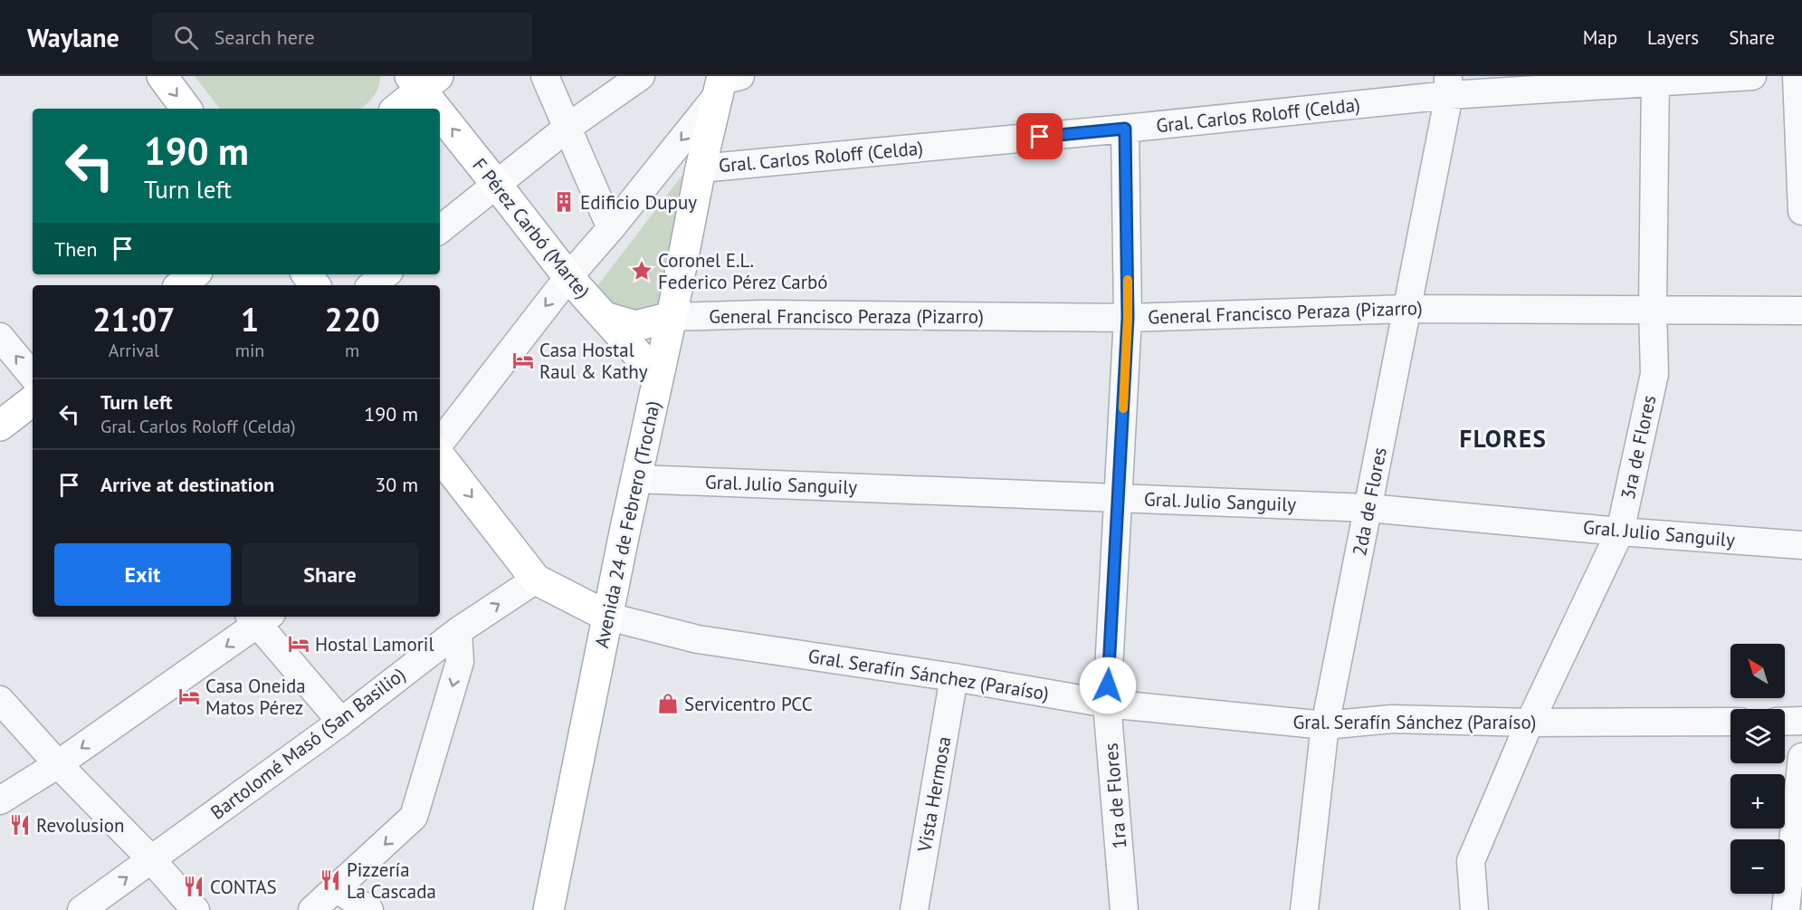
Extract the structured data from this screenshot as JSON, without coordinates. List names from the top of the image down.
{
  "streets": {
    "main road": ["F Pérez Carbó (Marte)", "Avenida 24 de Febrero (Trocha)"],
    "street": [
      "Gral. Carlos Roloff (Celda)",
      "General Francisco Peraza (Pizarro)",
      "3ra de Flores",
      "Gral. Julio Sanguily",
      "2da de Flores",
      "Gral. Serafín Sánchez (Paraíso)",
      "Bartolomé Masó (San Basilio)",
      "Vista Hermosa",
      "1ra de Flores"
    ]
  },
  "crossings": [
    ["Gral. Carlos Roloff (Celda)", "3ra de Flores"],
    ["Gral. Carlos Roloff (Celda)", "2da de Flores"],
    ["Gral. Carlos Roloff (Celda)", "Avenida 24 de Febrero (Trocha)"],
    ["Gral. Carlos Roloff (Celda)", "1ra de Flores"],
    ["F Pérez Carbó (Marte)", "Avenida 24 de Febrero (Trocha)"],
    ["General Francisco Peraza (Pizarro)", "3ra de Flores"],
    ["General Francisco Peraza (Pizarro)", "2da de Flores"],
    ["General Francisco Peraza (Pizarro)", "Avenida 24 de Febrero (Trocha)"],
    ["General Francisco Peraza (Pizarro)", "1ra de Flores"],
    ["3ra de Flores", "Gral. Julio Sanguily"],
    ["3ra de Flores", "Gral. Serafín Sánchez (Paraíso)"],
    ["Gral. Julio Sanguily", "2da de Flores"],
    ["Gral. Julio Sanguily", "Avenida 24 de Febrero (Trocha)"],
    ["Gral. Julio Sanguily", "1ra de Flores"],
    ["2da de Flores", "Gral. Serafín Sánchez (Paraíso)"],
    ["Avenida 24 de Febrero (Trocha)", "Gral. Serafín Sánchez (Paraíso)"],
    ["Gral. Serafín Sánchez (Paraíso)", "Vista Hermosa"],
    ["Gral. Serafín Sánchez (Paraíso)", "1ra de Flores"]
  ],
  "districts": ["FLORES"],
  "places": {
    "building": ["Edificio Dupuy"],
    "place": ["Coronel E.L. Federico Pérez Carbó"],
    "hotel": ["Casa Hostal Raul & Kathy", "Hostal Lamoril", "Casa Oneida Matos Pérez"],
    "shop": ["Servicentro PCC"],
    "restaurant": ["Revolusion", "Pizzería La Cascada", "CONTAS"]
  },
  "north": "top left",
  "page": {
    "header": "Waylane",
    "search": "Search here",
    "nav": ["Map", "Layers", "Share"],
    "turn": ["190 m", "Turn left"],
    "then": "Then",
    "eta": [
      "21:07",
      "Arrival",
      "1",
      "min",
      "220",
      "m"
    ],
    "list": [
      {
        "name": "Turn left",
        "note": "Gral. Carlos Roloff (Celda)",
        "value": "190 m"
      },
      {
        "name": "Arrive at destination",
        "value": "30 m"
      }
    ],
    "buttons": ["Exit", "Share"],
    "map_buttons": ["+", "−"]
  }
}
